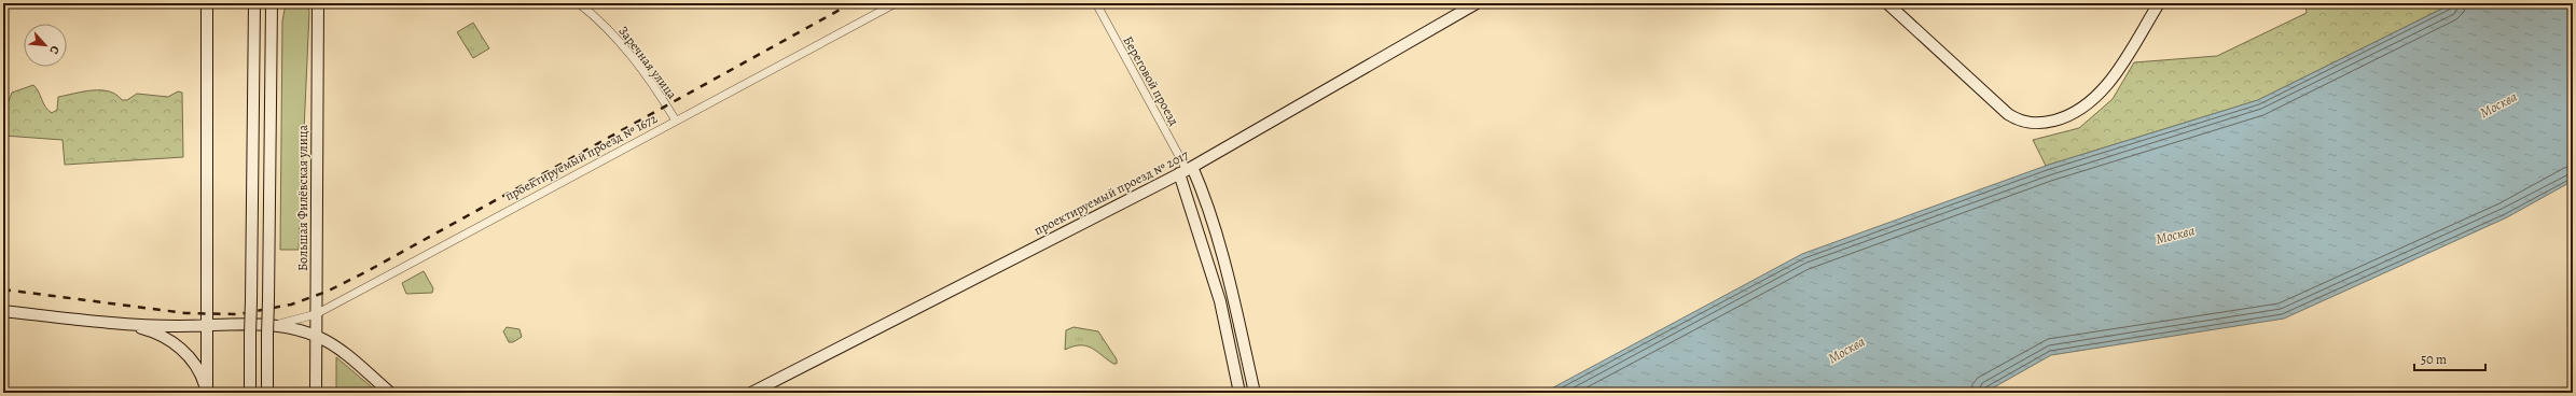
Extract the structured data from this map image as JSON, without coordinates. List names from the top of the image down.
{
  "streets": {
    "street": [
      "Заречная улица",
      "Береговой проезд",
      "проектируемый проезд № 1672",
      "проектируемый проезд № 2017",
      "Большая Филёвская улица"
    ]
  },
  "crossings": [
    ["Заречная улица", "проектируемый проезд № 1672"],
    ["Береговой проезд", "проектируемый проезд № 2017"],
    ["проектируемый проезд № 1672", "Большая Филёвская улица"]
  ],
  "water": ["Москва"],
  "scale_bar": "50 m",
  "north": "bottom right"
}
